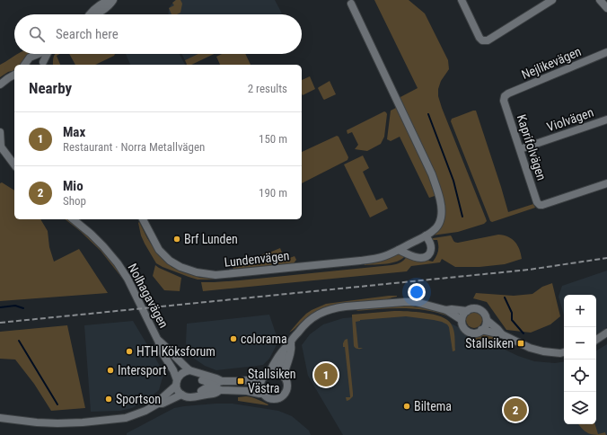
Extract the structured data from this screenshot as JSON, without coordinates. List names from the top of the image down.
{
  "streets": {
    "street": [
      "Nejlikevägen",
      "Violvägen",
      "Kaprifolvägen",
      "Lundenvägen",
      "Nolhagavägen"
    ]
  },
  "crossings": [
    ["Nejlikevägen", "Kaprifolvägen"],
    ["Violvägen", "Kaprifolvägen"]
  ],
  "places": {
    "other": [
      "Brf Lunden",
      "colorama",
      "HTH Köksforum",
      "Intersport",
      "Sportson",
      "Biltema"
    ],
    "transit": ["Stallsiken", "Stallsiken Västra"]
  },
  "page": {
    "search": "Search here",
    "heading": ["Nearby", "2 results"],
    "list": [
      {
        "mark": "1",
        "name": "Max",
        "note": "Restaurant · Norra Metallvägen",
        "value": "150 m"
      },
      {
        "mark": "2",
        "name": "Mio",
        "note": "Shop",
        "value": "190 m"
      }
    ],
    "map_buttons": ["+", "−"],
    "pins": ["1", "2"]
  }
}
